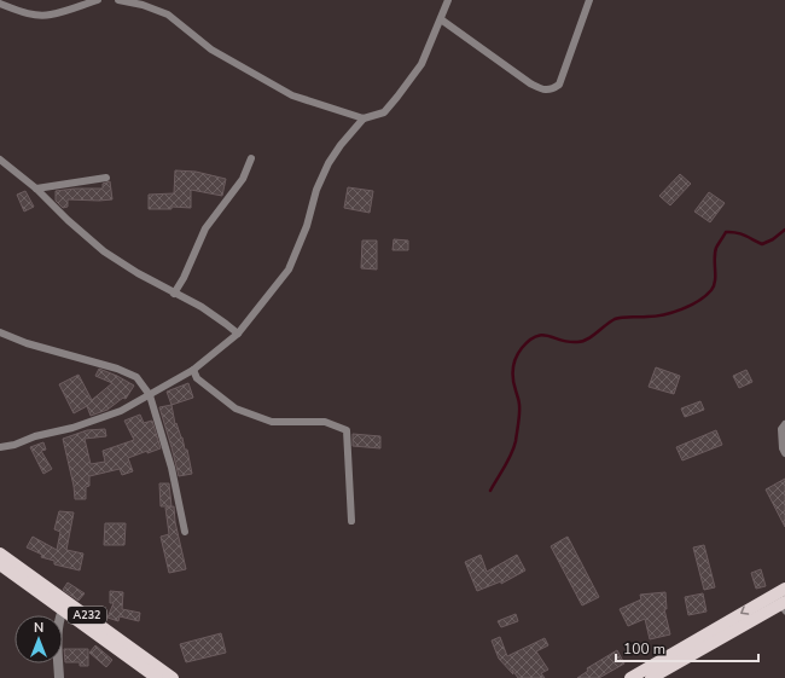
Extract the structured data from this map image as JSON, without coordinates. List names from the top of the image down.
{
  "streets": {
    "main road": ["A232"]
  },
  "scale_bar": "100 m",
  "north": "top"
}
